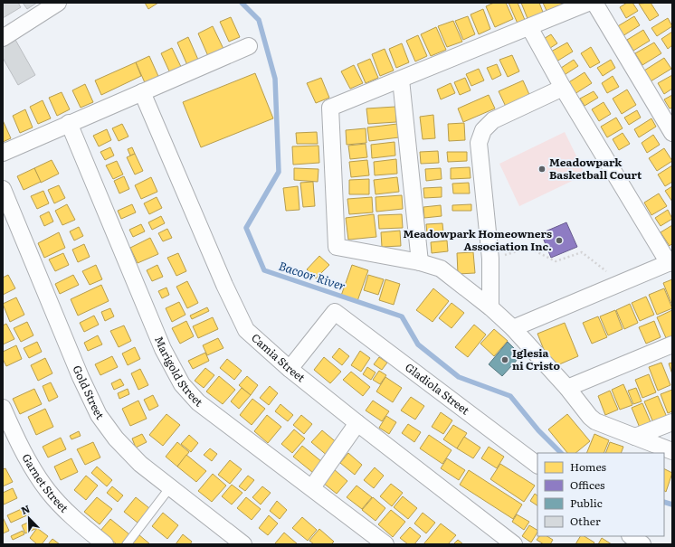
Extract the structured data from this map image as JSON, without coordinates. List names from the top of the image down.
{
  "streets": {
    "street": [
      "Camia Street",
      "Marigold Street",
      "Gladiola Street",
      "Gold Street",
      "Garnet Street"
    ]
  },
  "crossings": [
    ["Camia Street", "Gladiola Street"]
  ],
  "water": ["Bacoor River"],
  "places": ["Meadowpark Basketball Court", "Meadowpark Homeowners Association Inc.", "Iglesia ni Cristo"],
  "legend": [
    "Homes",
    "Offices",
    "Public",
    "Other"
  ],
  "north": "top left"
}
